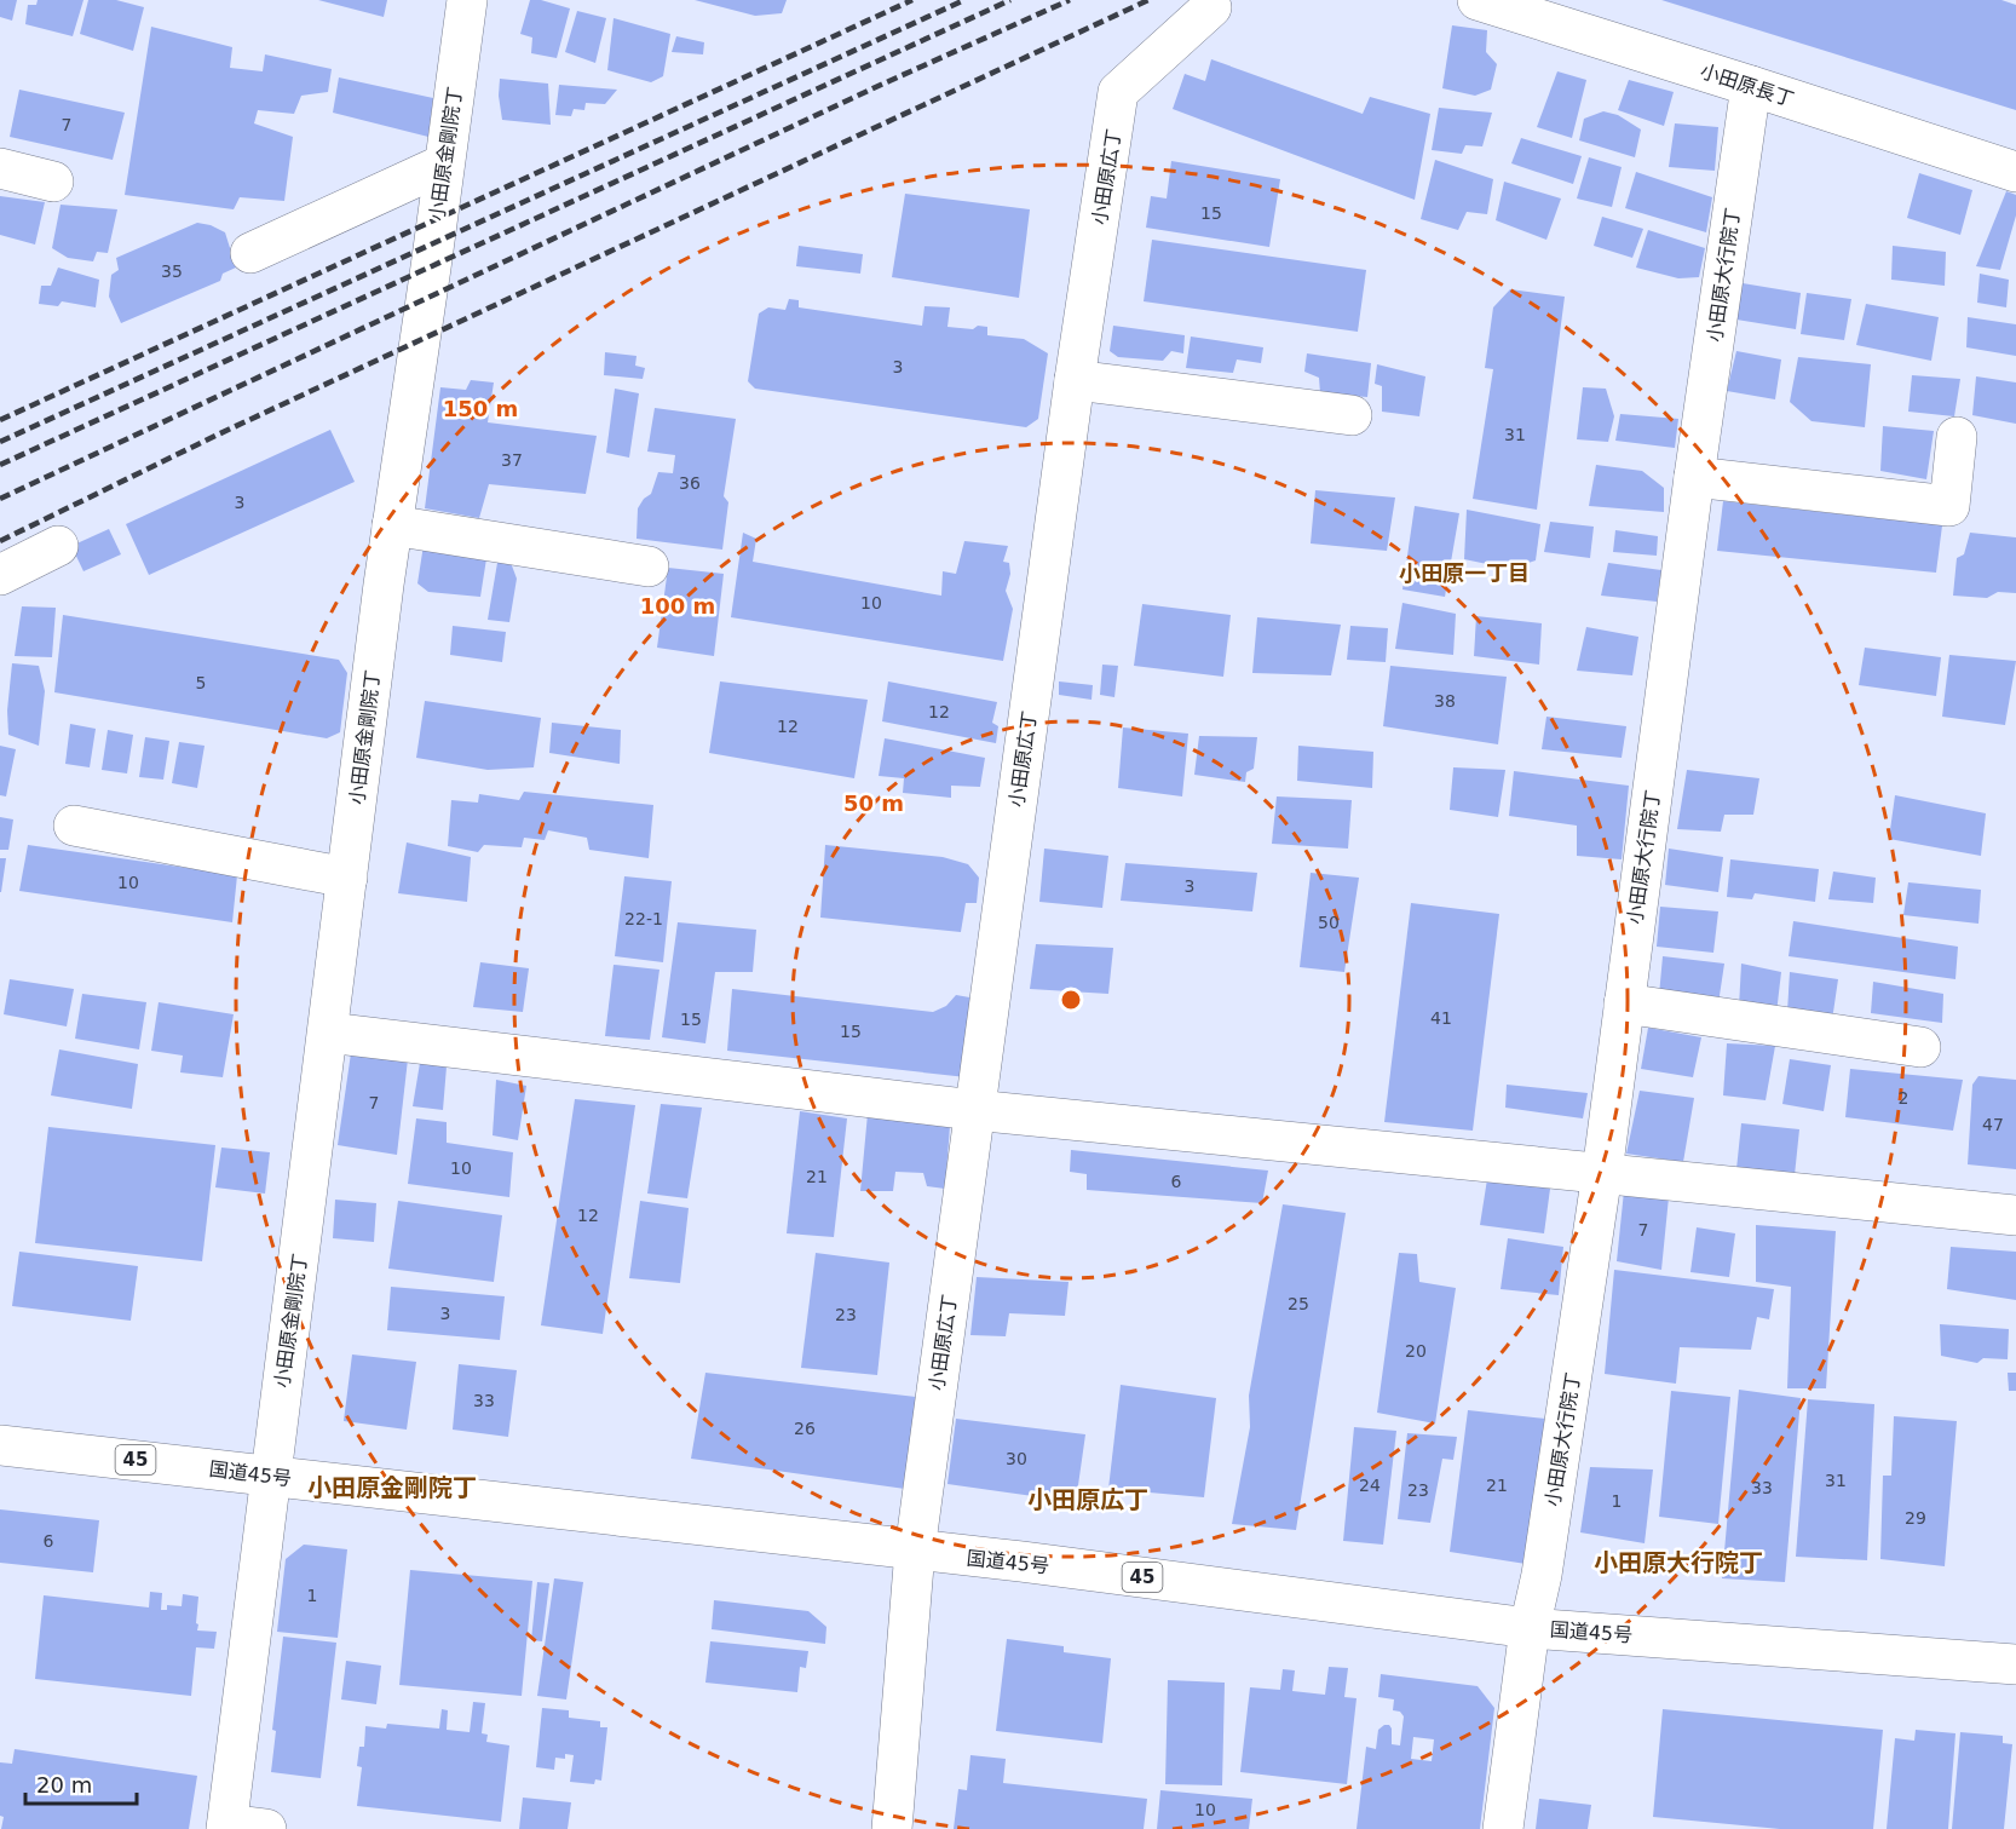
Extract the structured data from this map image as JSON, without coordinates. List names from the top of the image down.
{
  "streets": {
    "main road": [
      "小田原長丁",
      "小田原金剛院丁",
      "小田原広丁",
      "小田原大行院丁",
      "45",
      "国道45号"
    ]
  },
  "crossings": [
    ["小田原長丁", "小田原大行院丁"],
    ["小田原金剛院丁", "国道45号"],
    ["小田原広丁", "国道45号"],
    ["小田原大行院丁", "国道45号"]
  ],
  "districts": [
    "小田原一丁目",
    "小田原金剛院丁",
    "小田原広丁",
    "小田原大行院丁"
  ],
  "house_numbers": [
    "7",
    "15",
    "35",
    "3",
    "31",
    "37",
    "36",
    "3",
    "10",
    "5",
    "38",
    "12",
    "12",
    "10",
    "3",
    "22-1",
    "50",
    "41",
    "15",
    "15",
    "2",
    "7",
    "47",
    "10",
    "21",
    "6",
    "12",
    "7",
    "25",
    "3",
    "23",
    "20",
    "33",
    "26",
    "30",
    "31",
    "24",
    "21",
    "33",
    "23",
    "1",
    "29",
    "6",
    "1",
    "10"
  ],
  "scale_bar": "20 m",
  "rings": ["150 m", "100 m", "50 m"]
}
